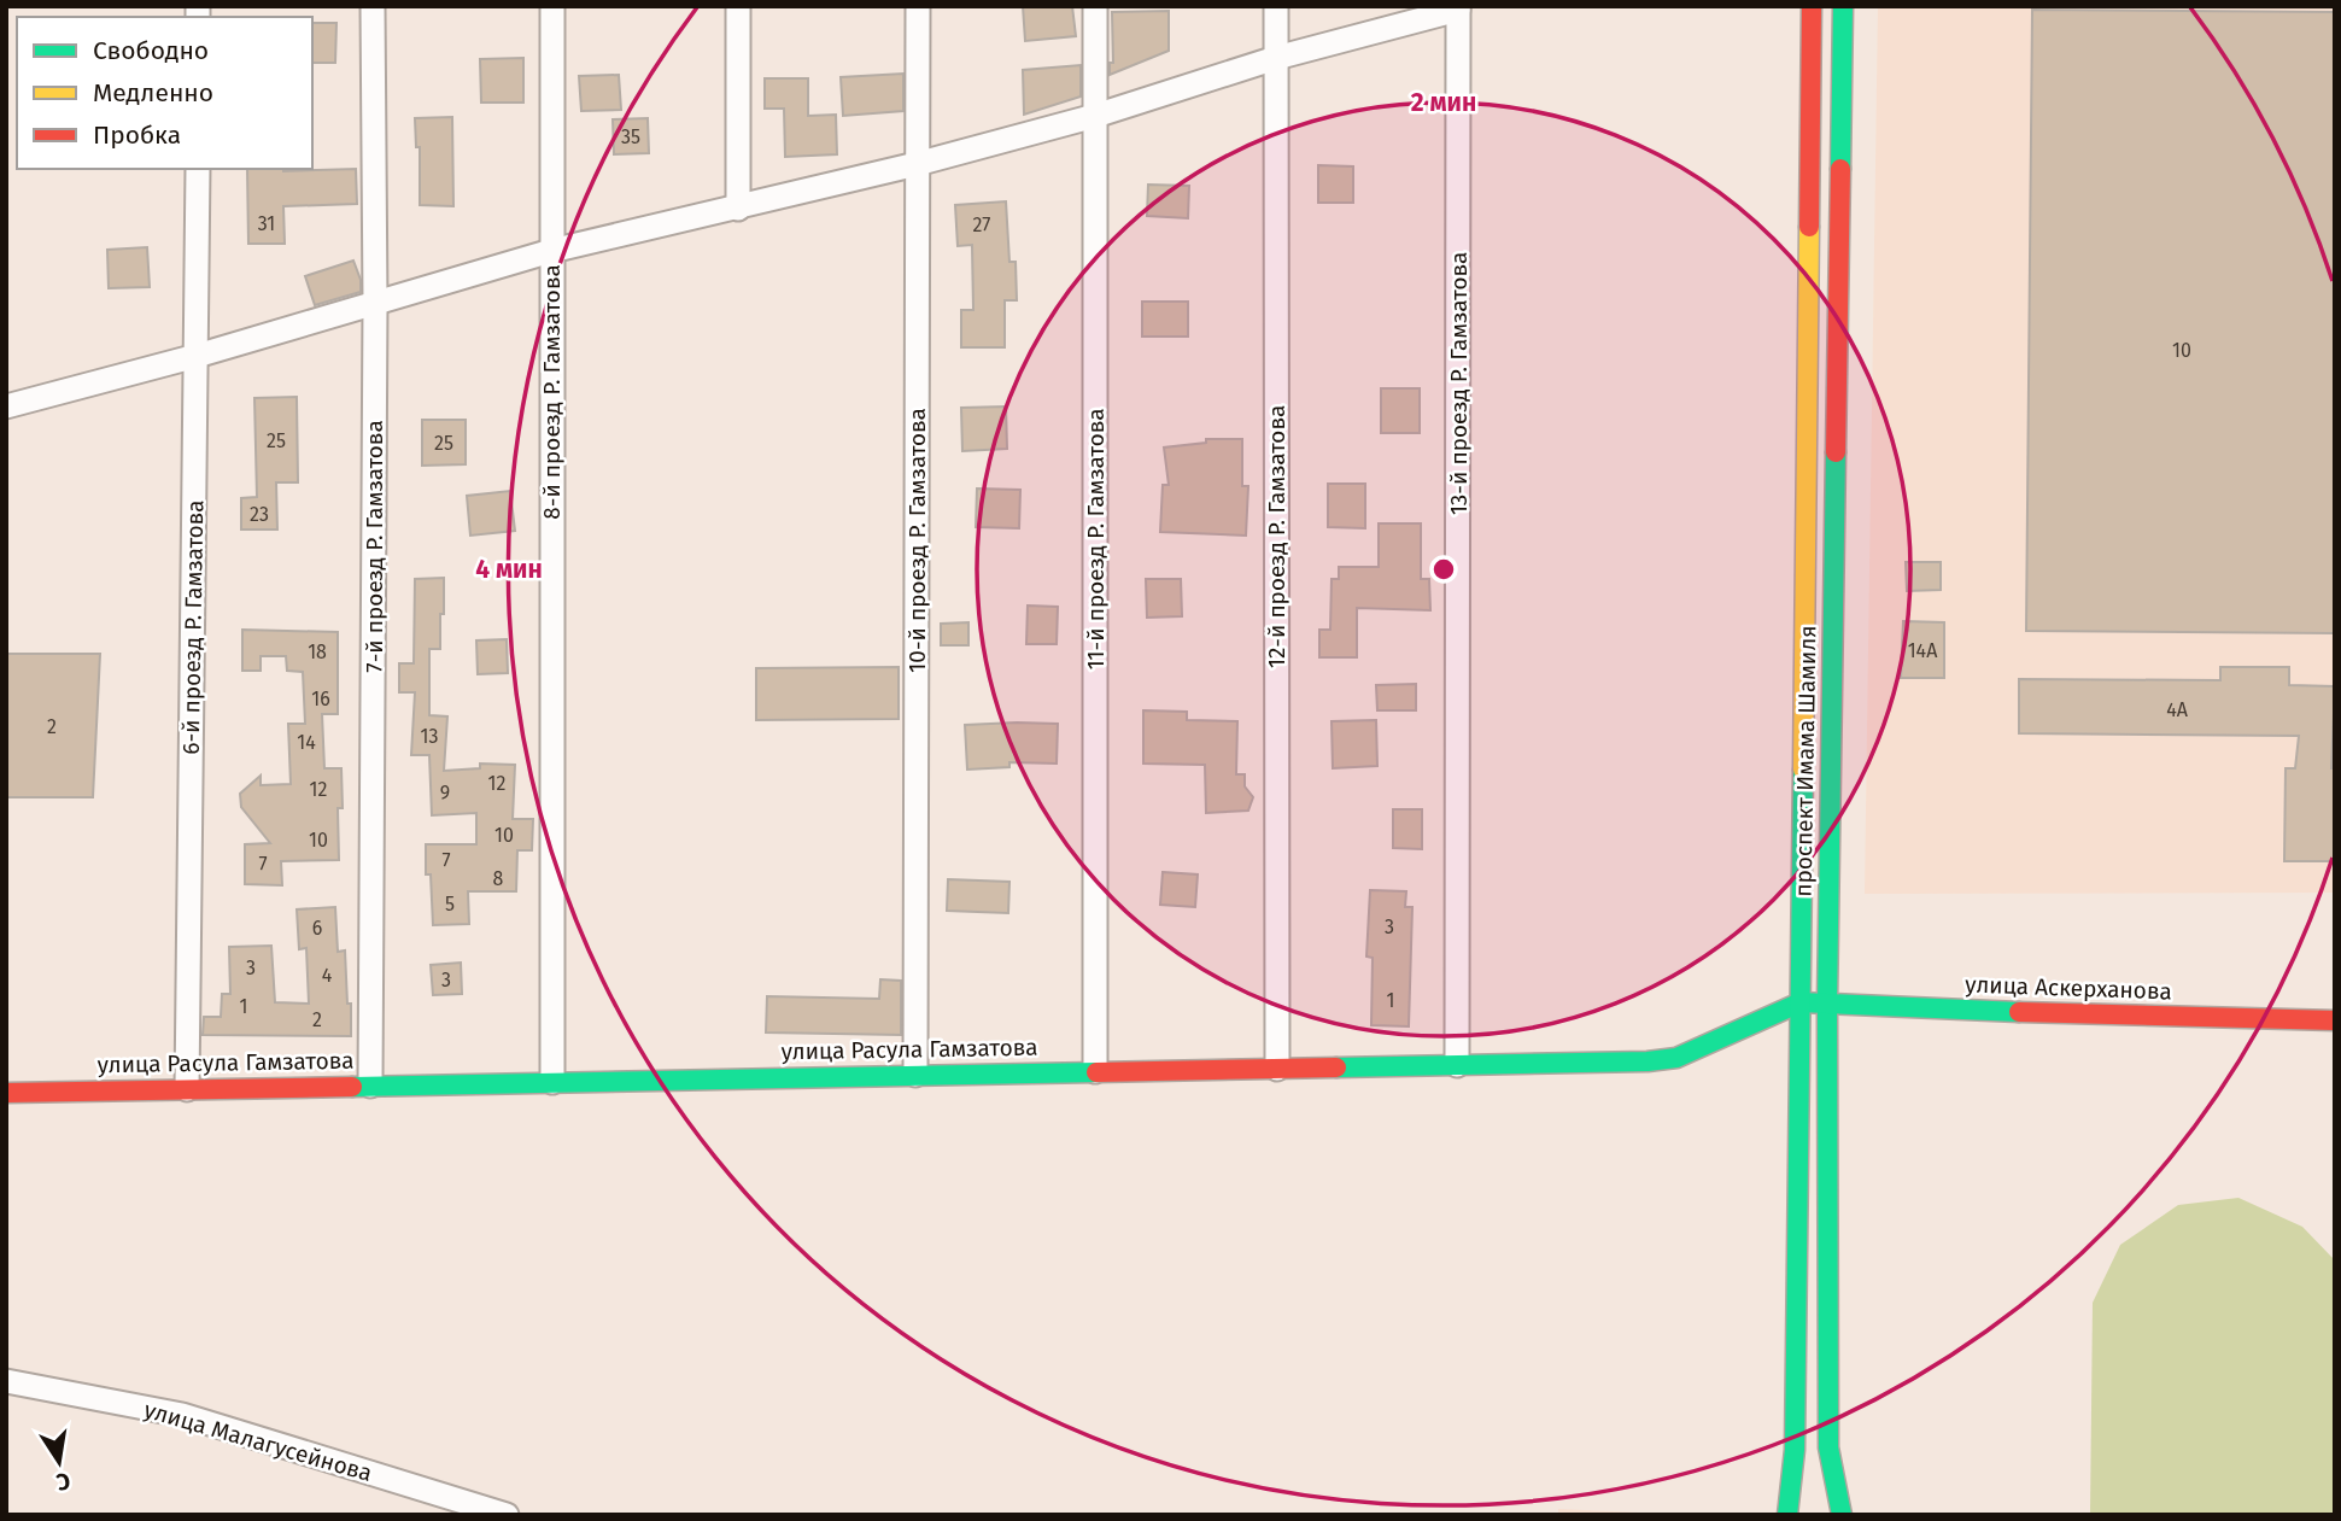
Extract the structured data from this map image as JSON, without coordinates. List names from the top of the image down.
{
  "streets": {
    "main road": ["проспект Имама Шамиля", "улица Аскерханова", "улица Расула Гамзатова"],
    "street": [
      "13-й проезд Р. Гамзатова",
      "8-й проезд Р. Гамзатова",
      "12-й проезд Р. Гамзатова",
      "11-й проезд Р. Гамзатова",
      "10-й проезд Р. Гамзатова",
      "7-й проезд Р. Гамзатова",
      "6-й проезд Р. Гамзатова",
      "улица Малагусейнова"
    ]
  },
  "crossings": [
    ["13-й проезд Р. Гамзатова", "улица Расула Гамзатова"],
    ["8-й проезд Р. Гамзатова", "улица Расула Гамзатова"],
    ["12-й проезд Р. Гамзатова", "улица Расула Гамзатова"],
    ["11-й проезд Р. Гамзатова", "улица Расула Гамзатова"],
    ["10-й проезд Р. Гамзатова", "улица Расула Гамзатова"],
    ["7-й проезд Р. Гамзатова", "улица Расула Гамзатова"],
    ["6-й проезд Р. Гамзатова", "улица Расула Гамзатова"],
    ["проспект Имама Шамиля", "улица Аскерханова"],
    ["проспект Имама Шамиля", "улица Расула Гамзатова"],
    ["улица Аскерханова", "улица Расула Гамзатова"]
  ],
  "house_numbers": [
    "35",
    "31",
    "27",
    "10",
    "25",
    "25",
    "23",
    "14А",
    "18",
    "16",
    "4А",
    "2",
    "13",
    "14",
    "12",
    "12",
    "9",
    "10",
    "10",
    "7",
    "7",
    "8",
    "5",
    "3",
    "6",
    "3",
    "4",
    "3",
    "1",
    "1",
    "2"
  ],
  "legend": ["Свободно", "Медленно", "Пробка"],
  "north": "bottom",
  "rings": ["2 мин", "4 мин"]
}
